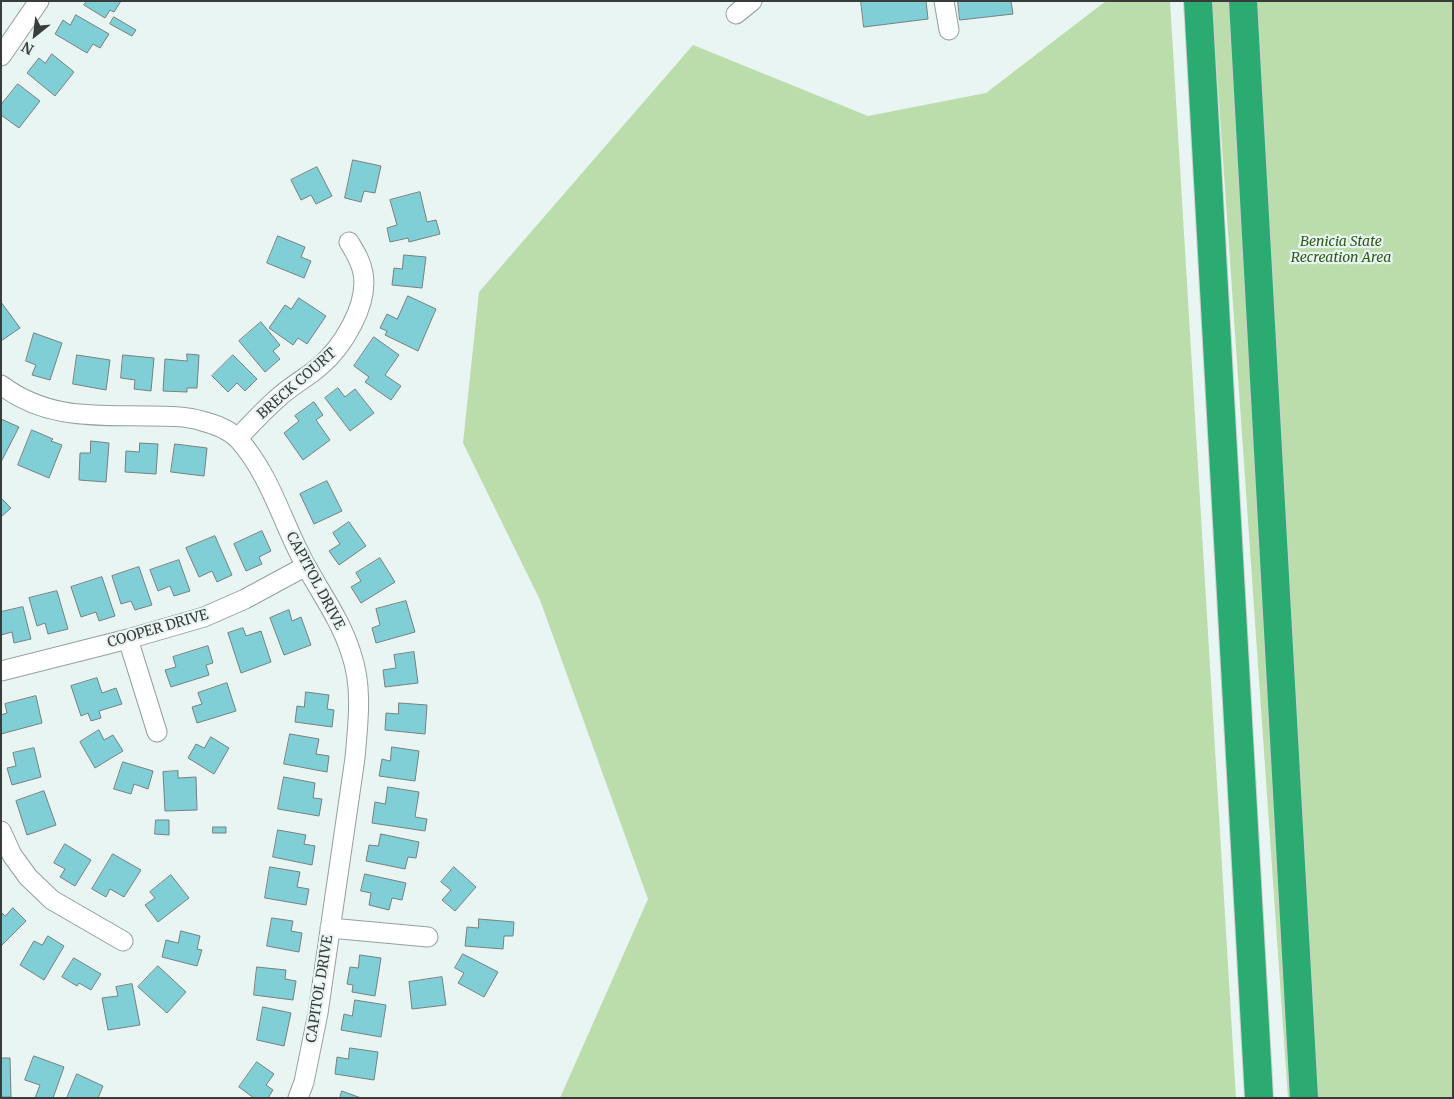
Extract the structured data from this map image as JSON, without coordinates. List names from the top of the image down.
{
  "streets": {
    "street": ["BRECK COURT", "CAPITOL DRIVE", "COOPER DRIVE"]
  },
  "crossings": [
    ["BRECK COURT", "CAPITOL DRIVE"],
    ["CAPITOL DRIVE", "COOPER DRIVE"]
  ],
  "parks": ["Benicia State Recreation Area"],
  "north": "bottom left"
}
